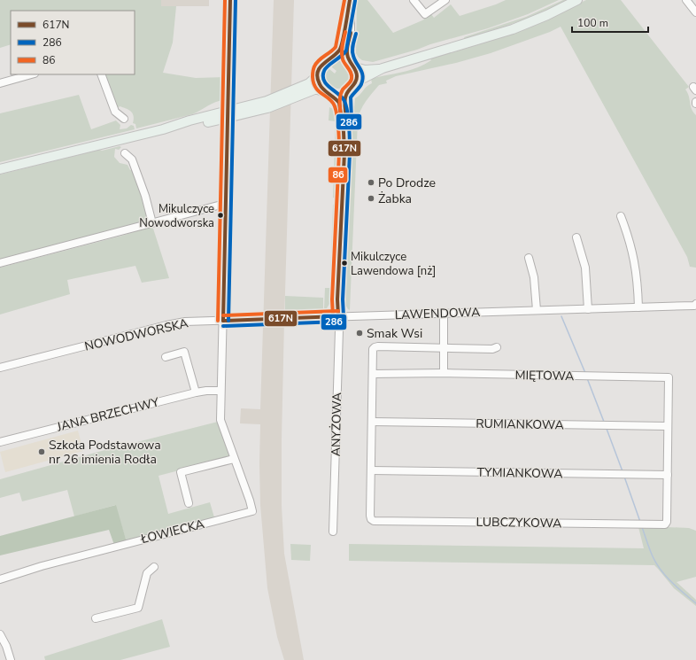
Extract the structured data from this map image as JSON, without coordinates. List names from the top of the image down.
{
  "streets": {
    "street": [
      "LAWENDOWA",
      "NOWODWORSKA",
      "MIĘTOWA",
      "JANA BRZECHWY",
      "ANYŻOWA",
      "RUMIANKOWA",
      "TYMIANKOWA",
      "LUBCZYKOWA",
      "ŁOWIECKA"
    ]
  },
  "crossings": [
    ["LAWENDOWA", "NOWODWORSKA"],
    ["LAWENDOWA", "ANYŻOWA"],
    ["NOWODWORSKA", "ANYŻOWA"],
    ["NOWODWORSKA", "ŁOWIECKA"],
    ["MIĘTOWA", "RUMIANKOWA"],
    ["MIĘTOWA", "LUBCZYKOWA"],
    ["JANA BRZECHWY", "ŁOWIECKA"],
    ["RUMIANKOWA", "LUBCZYKOWA"],
    ["TYMIANKOWA", "LUBCZYKOWA"]
  ],
  "places": [
    "Po Drodze",
    "Żabka",
    "Mikulczyce Nowodworska",
    "Mikulczyce Lawendowa [nż]",
    "Smak Wsi",
    "Szkoła Podstawowa nr 26 imienia Rodła"
  ],
  "lines": ["transit line 617N", "transit line 286", "transit line 86"],
  "legend": ["617N", "286", "86"],
  "scale_bar": "100 m"
}
